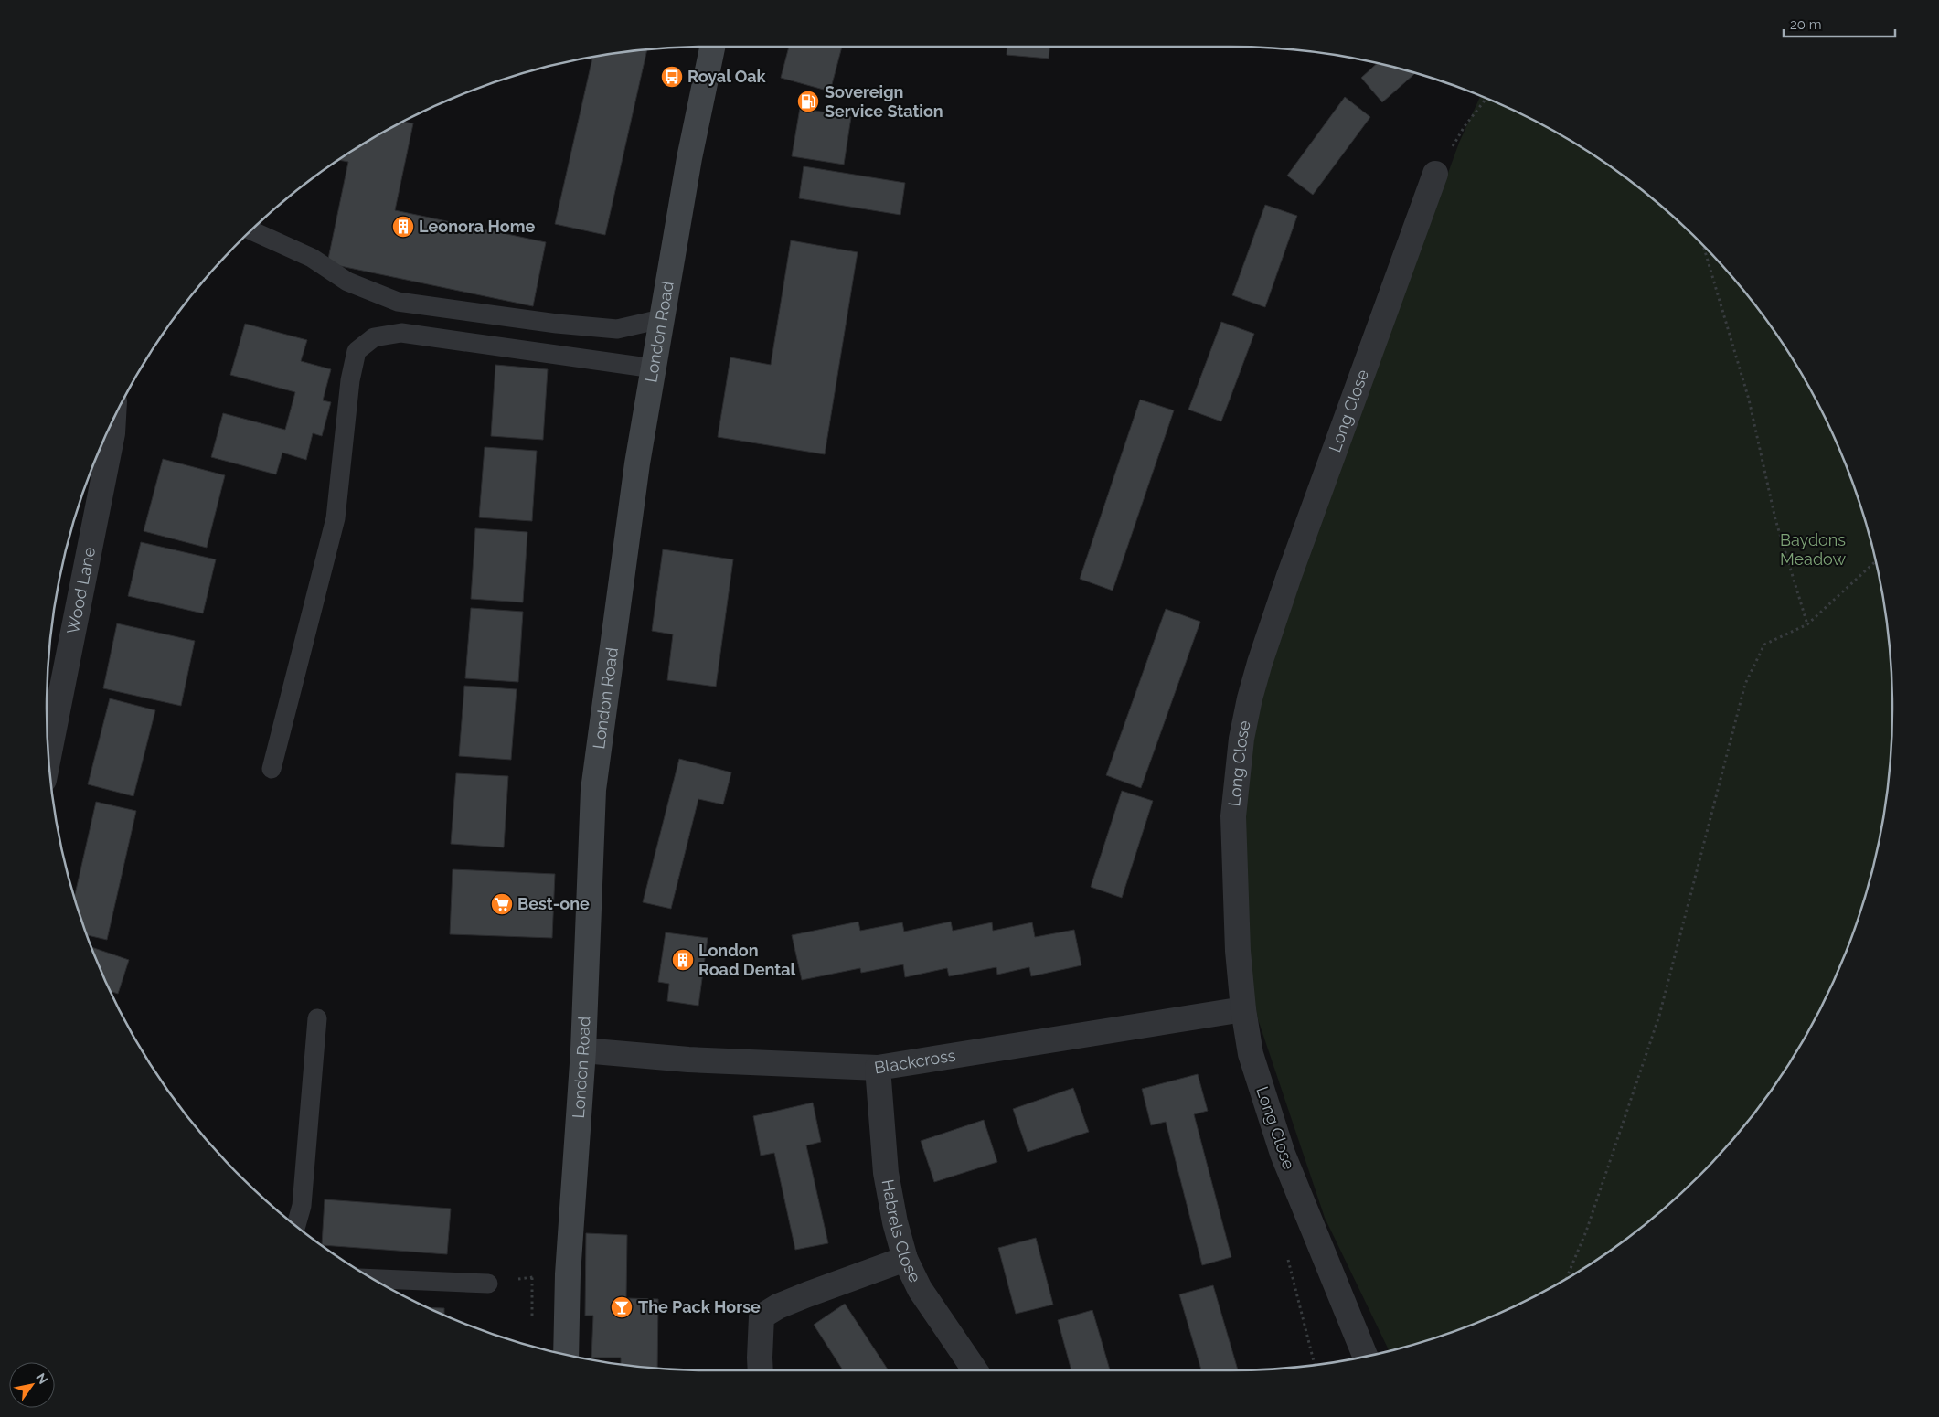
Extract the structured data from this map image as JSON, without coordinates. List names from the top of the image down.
{
  "streets": {
    "street": [
      "London Road",
      "Long Close",
      "Wood Lane",
      "Blackcross",
      "Habrels Close"
    ]
  },
  "crossings": [
    ["London Road", "Blackcross"],
    ["Long Close", "Blackcross"],
    ["Blackcross", "Habrels Close"]
  ],
  "parks": ["Baydons Meadow"],
  "places": {
    "bus stop": ["Royal Oak"],
    "fuel station": ["Sovereign Service Station"],
    "building": ["Leonora Home", "London Road Dental"],
    "supermarket": ["Best-one"],
    "bar": ["The Pack Horse"]
  },
  "scale_bar": "20 m",
  "north": "top right"
}
